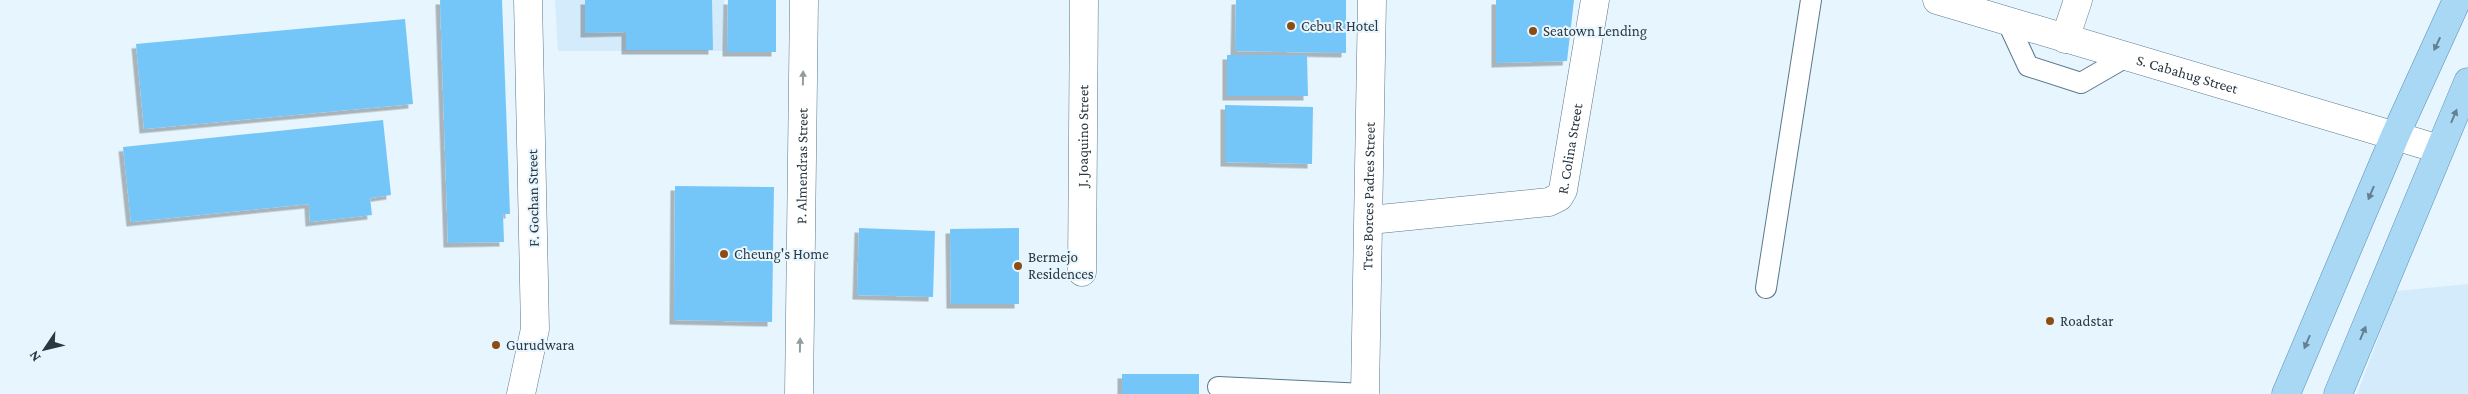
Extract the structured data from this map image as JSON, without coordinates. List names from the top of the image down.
{
  "streets": {
    "street": [
      "S. Cabahug Street",
      "J. Joaquino Street",
      "R. Colina Street",
      "P. Almendras Street",
      "Tres Borces Padres Street",
      "F. Gochan Street"
    ]
  },
  "crossings": [
    ["R. Colina Street", "Tres Borces Padres Street"]
  ],
  "one_way": ["P. Almendras Street"],
  "places": [
    "Cebu R Hotel",
    "Seatown Lending",
    "Cheung's Home",
    "Bermejo Residences",
    "Roadstar",
    "Gurudwara"
  ],
  "north": "bottom left"
}
